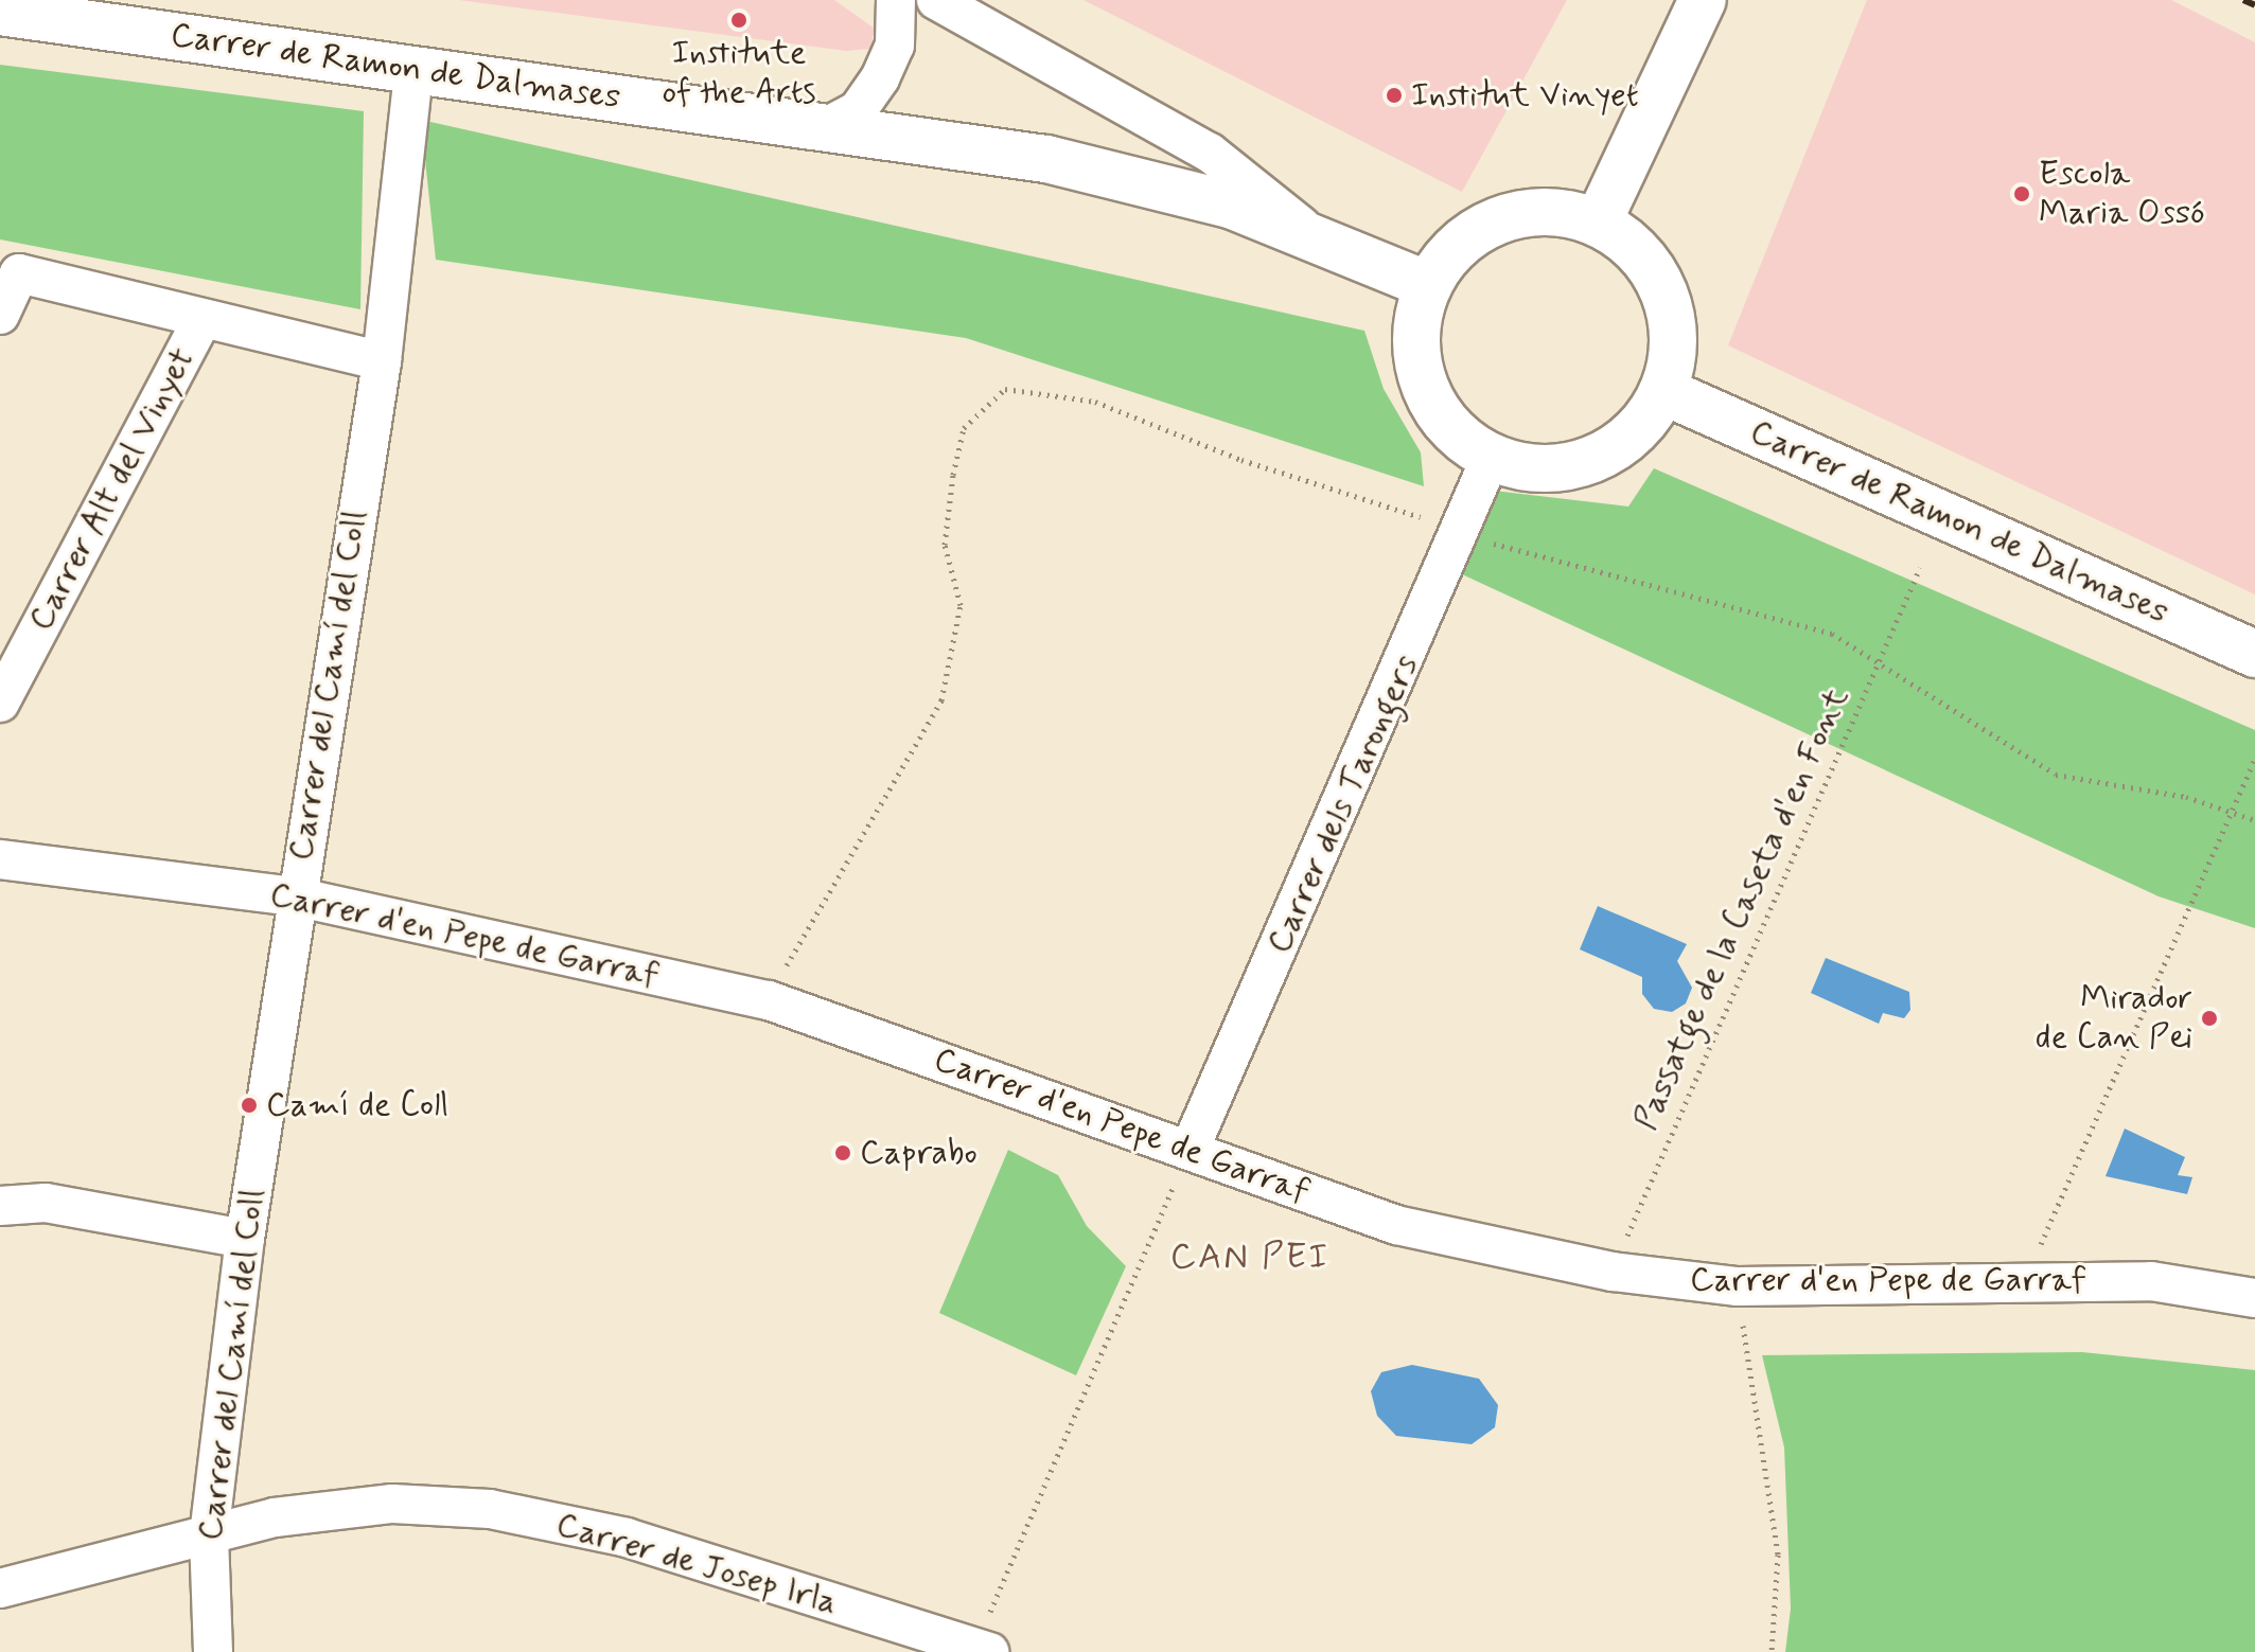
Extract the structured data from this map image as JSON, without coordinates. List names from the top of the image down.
{
  "streets": {
    "street": [
      "Carrer de Ramon de Dalmases",
      "Carrer Alt del Vinyet",
      "Carrer del Camí del Coll",
      "Carrer dels Tarongers",
      "Carrer d'en Pepe de Garraf",
      "Carrer de Josep Irla"
    ],
    "path": ["Passatge de la Caseta d'en Font"]
  },
  "crossings": [
    ["Carrer de Ramon de Dalmases", "Carrer del Camí del Coll"],
    ["Carrer de Ramon de Dalmases", "Carrer dels Tarongers"],
    ["Carrer del Camí del Coll", "Carrer d'en Pepe de Garraf"],
    ["Carrer del Camí del Coll", "Carrer de Josep Irla"],
    ["Carrer dels Tarongers", "Carrer d'en Pepe de Garraf"],
    ["Passatge de la Caseta d'en Font", "Carrer d'en Pepe de Garraf"]
  ],
  "districts": ["CAN PEI"],
  "places": [
    "Institute of the Arts",
    "Institut Vinyet",
    "Escola Maria Ossó",
    "Mirador de Can Pei",
    "Camí de Coll",
    "Caprabo"
  ]
}
